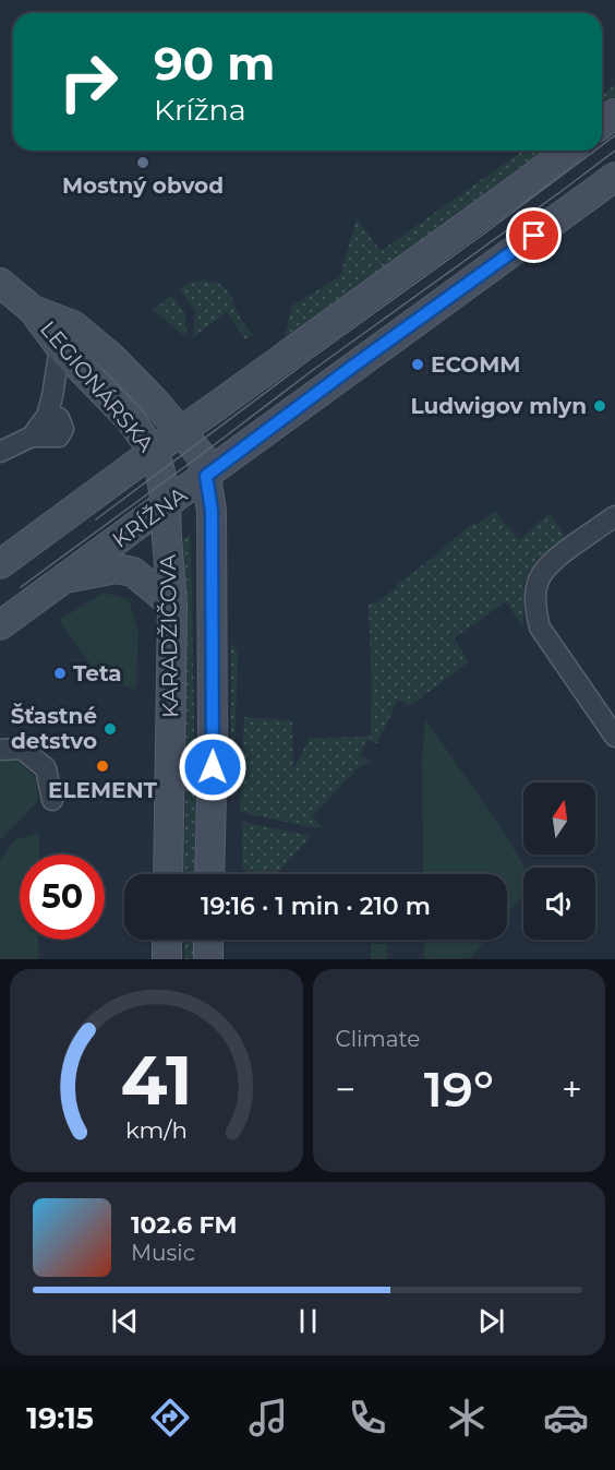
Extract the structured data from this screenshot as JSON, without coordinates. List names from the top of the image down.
{
  "streets": {
    "street": ["LEGIONÁRSKA", "KRÍŽNA", "KARADŽIČOVA"]
  },
  "crossings": [
    ["LEGIONÁRSKA", "KRÍŽNA"],
    ["LEGIONÁRSKA", "KARADŽIČOVA"],
    ["KRÍŽNA", "KARADŽIČOVA"]
  ],
  "places": [
    "Mostný obvod",
    "ECOMM",
    "Ludwigov mlyn",
    "Teta",
    "Šťastné detstvo",
    "ELEMENT"
  ],
  "north": "top",
  "page": {
    "turn": ["90 m", "Krížna"],
    "limit": "50",
    "trip": "19:16 · 1 min · 210 m",
    "tile": "Climate",
    "heat": ["−", "19°", "+"],
    "song": ["102.6 FM", "Music"],
    "tabs": "19:15",
    "gauge": ["41", "km/h"]
  }
}
